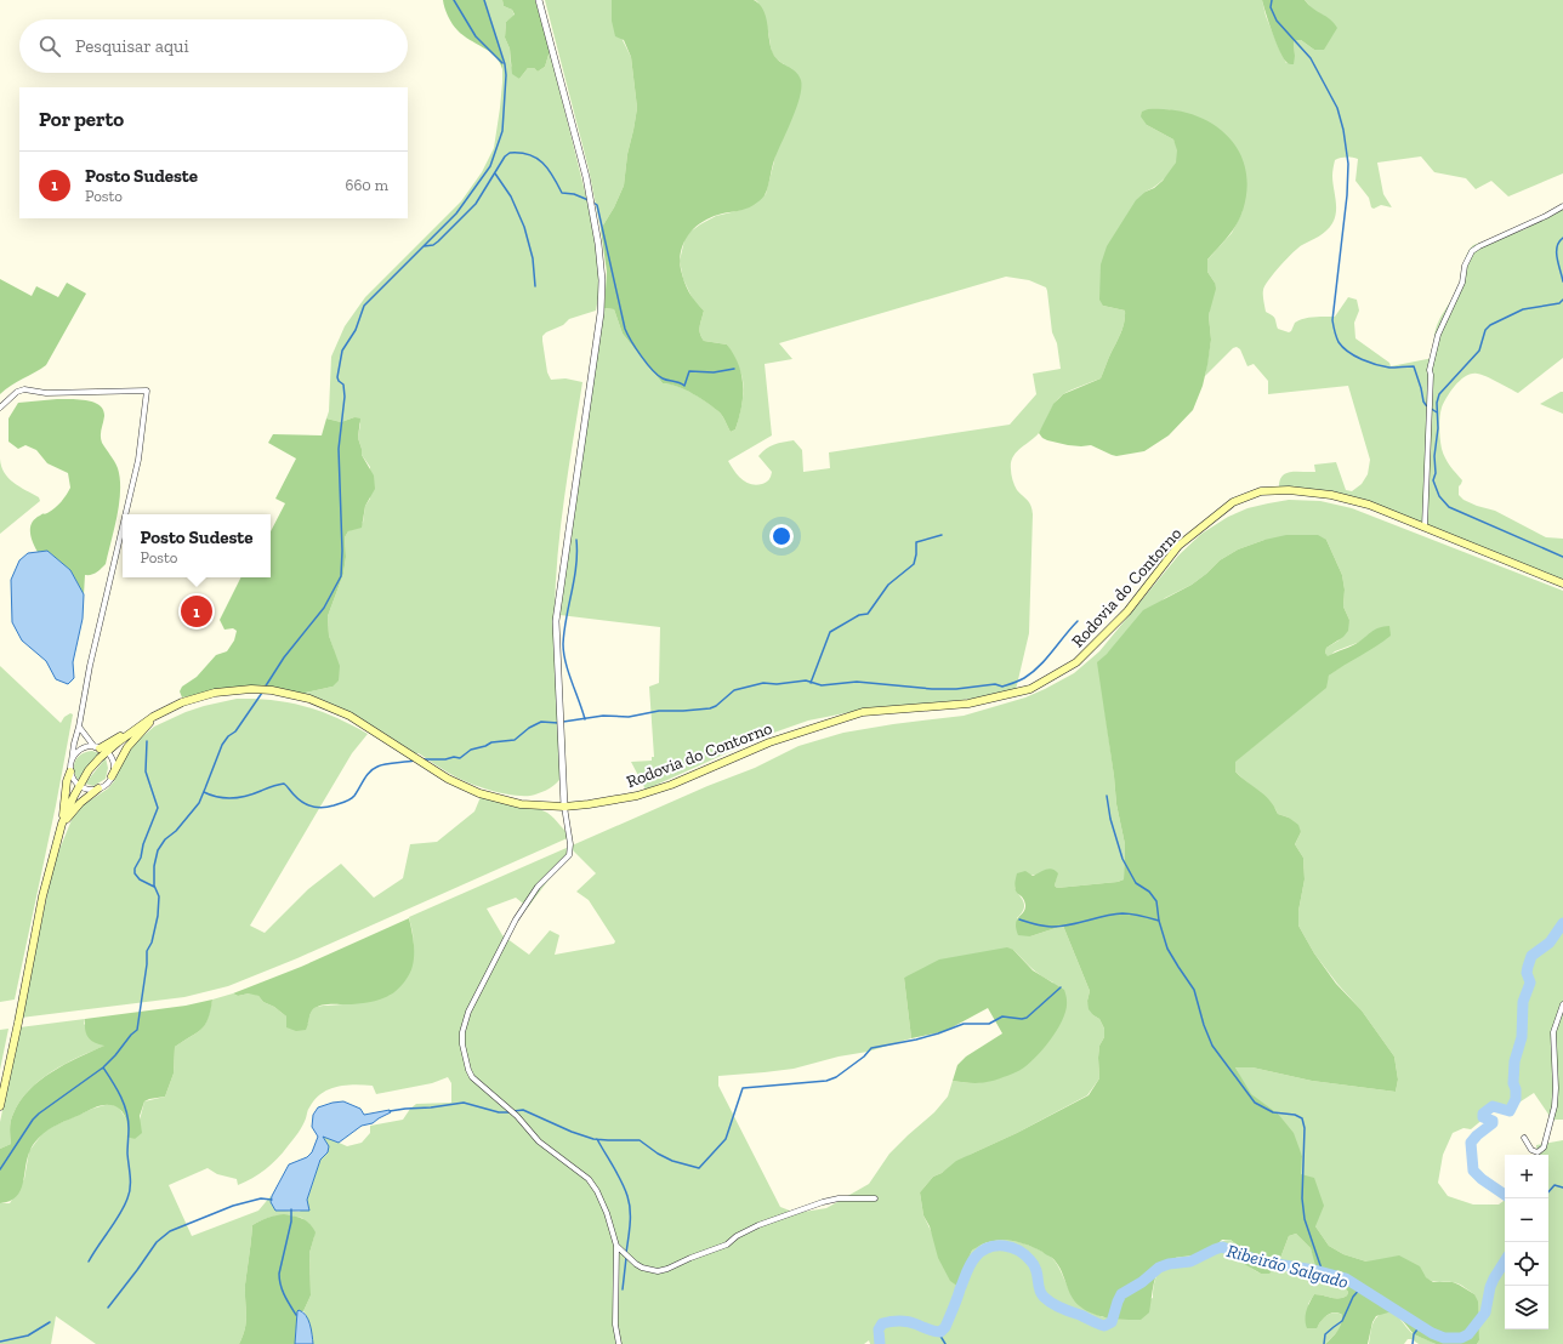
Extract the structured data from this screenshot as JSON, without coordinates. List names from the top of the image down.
{
  "streets": {
    "main road": ["Rodovia do Contorno"]
  },
  "water": ["Ribeirão Salgado"],
  "page": {
    "search": "Pesquisar aqui",
    "heading": "Por perto",
    "list": [
      {
        "mark": "1",
        "name": "Posto Sudeste",
        "note": "Posto",
        "value": "660 m"
      }
    ],
    "popup": ["Posto Sudeste", "Posto"],
    "pins": "1",
    "map_buttons": ["+", "−"]
  }
}
